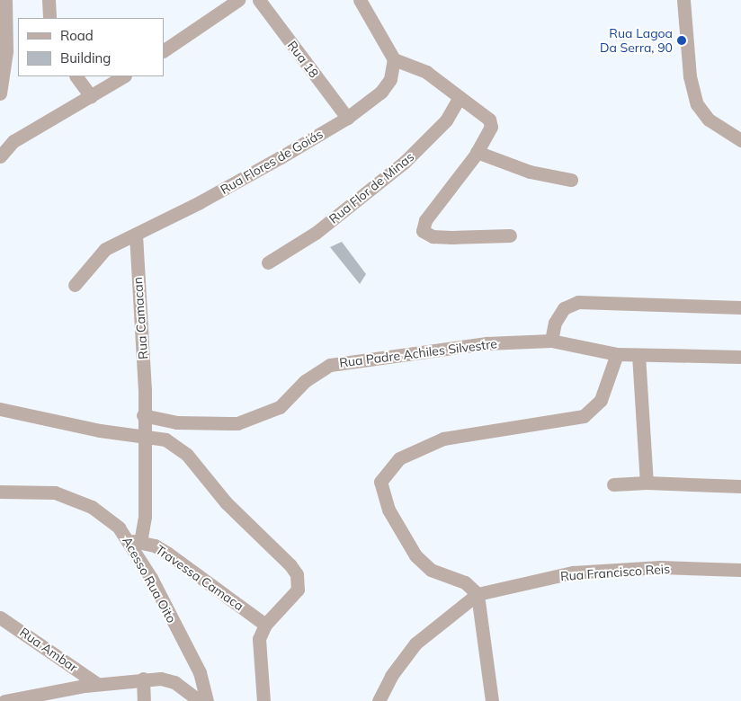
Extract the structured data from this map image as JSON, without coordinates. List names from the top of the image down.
{
  "streets": {
    "street": [
      "Rua 18",
      "Rua Flores de Goiás",
      "Rua Flor de Minas",
      "Rua Camacan",
      "Rua Padre Achiles Silvestre",
      "Rua Francisco Reis",
      "Travessa Camaca",
      "Acesso Rua Oito",
      "Rua Ambar"
    ]
  },
  "crossings": [
    ["Rua 18", "Rua Flores de Goiás"],
    ["Rua Flores de Goiás", "Rua Camacan"],
    ["Rua Camacan", "Rua Padre Achiles Silvestre"],
    ["Rua Camacan", "Travessa Camaca"],
    ["Rua Camacan", "Acesso Rua Oito"],
    ["Travessa Camaca", "Acesso Rua Oito"]
  ],
  "places": ["Rua Lagoa Da Serra, 90"],
  "legend": ["Road", "Building"]
}
